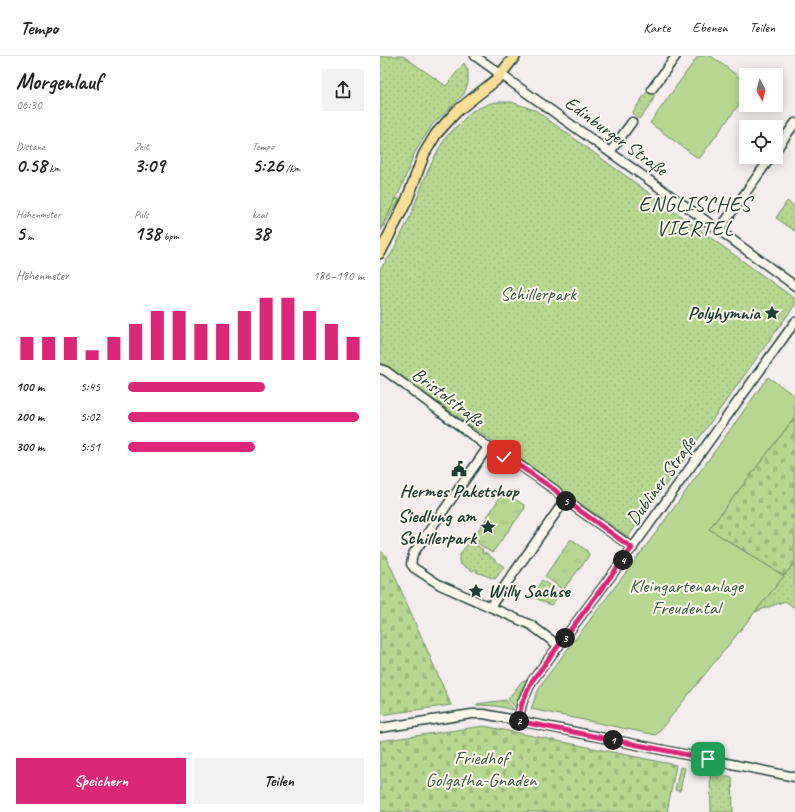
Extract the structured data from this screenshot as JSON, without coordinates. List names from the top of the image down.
{
  "streets": {
    "street": ["Edinburger Straße", "Bristolstraße", "Dubliner Straße"]
  },
  "crossings": [
    ["Bristolstraße", "Dubliner Straße"]
  ],
  "districts": ["ENGLISCHES VIERTEL"],
  "parks": ["Schillerpark", "Kleingartenanlage Freudental", "Friedhof Golgatha-Gnaden"],
  "places": {
    "place": ["Polyhymnia", "Siedlung am Schillerpark", "Willy Sachse"],
    "public building": ["Hermes Paketshop"]
  },
  "north": "bottom",
  "page": {
    "header": "Tempo",
    "nav": ["Karte", "Ebenen", "Teilen"],
    "heading": ["Morgenlauf", "06:30"],
    "stats": [
      ["Distanz", "0.58 km"],
      ["Zeit", "3:09"],
      ["Tempo", "5:26 /km"],
      ["Höhenmeter", "5 m"],
      ["Puls", "138 bpm"],
      ["kcal", "38"]
    ],
    "chart": ["Höhenmeter", "186–190 m"],
    "list": [
      {
        "name": "100 m",
        "note": "5:45"
      },
      {
        "name": "200 m",
        "note": "5:02"
      },
      {
        "name": "300 m",
        "note": "5:51"
      }
    ],
    "pins": [
      "5",
      "4",
      "3",
      "2",
      "1"
    ],
    "buttons": ["Speichern", "Teilen"]
  }
}
